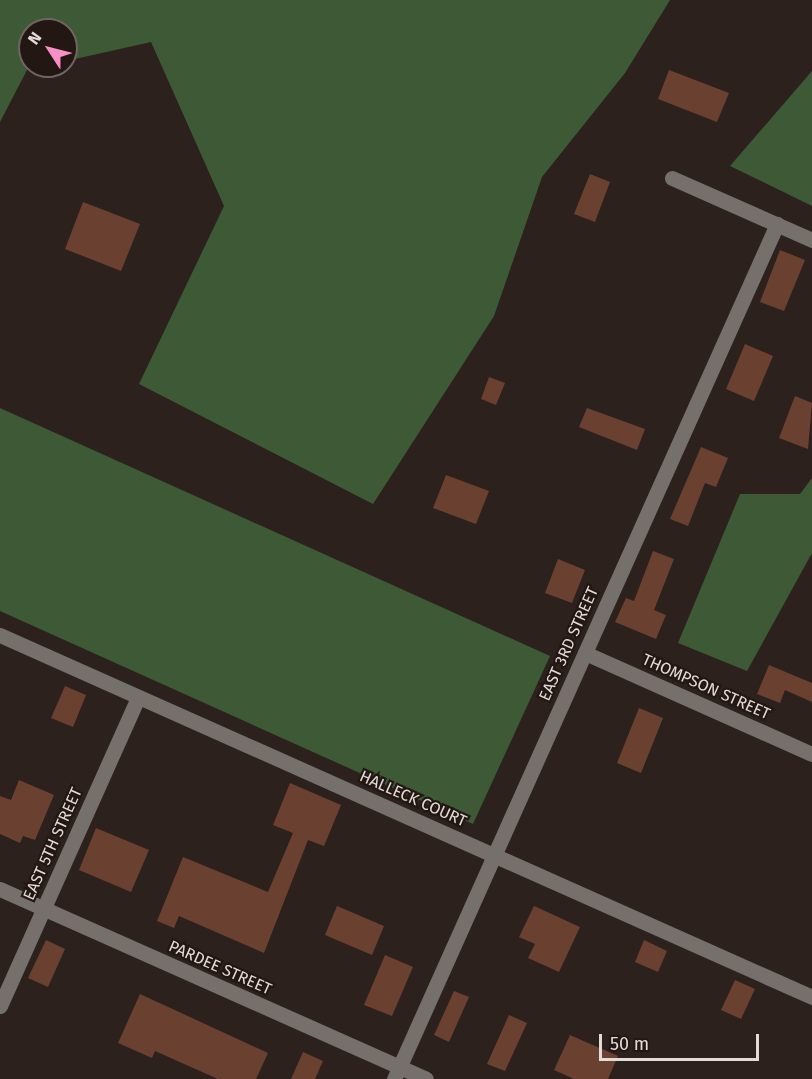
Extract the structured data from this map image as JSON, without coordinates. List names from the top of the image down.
{
  "streets": {
    "street": [
      "EAST 3RD STREET",
      "THOMPSON STREET",
      "HALLECK COURT",
      "EAST 5TH STREET",
      "PARDEE STREET"
    ]
  },
  "crossings": [
    ["EAST 3RD STREET", "THOMPSON STREET"],
    ["EAST 3RD STREET", "HALLECK COURT"],
    ["EAST 3RD STREET", "PARDEE STREET"],
    ["HALLECK COURT", "EAST 5TH STREET"],
    ["EAST 5TH STREET", "PARDEE STREET"]
  ],
  "scale_bar": "50 m",
  "north": "top left"
}
